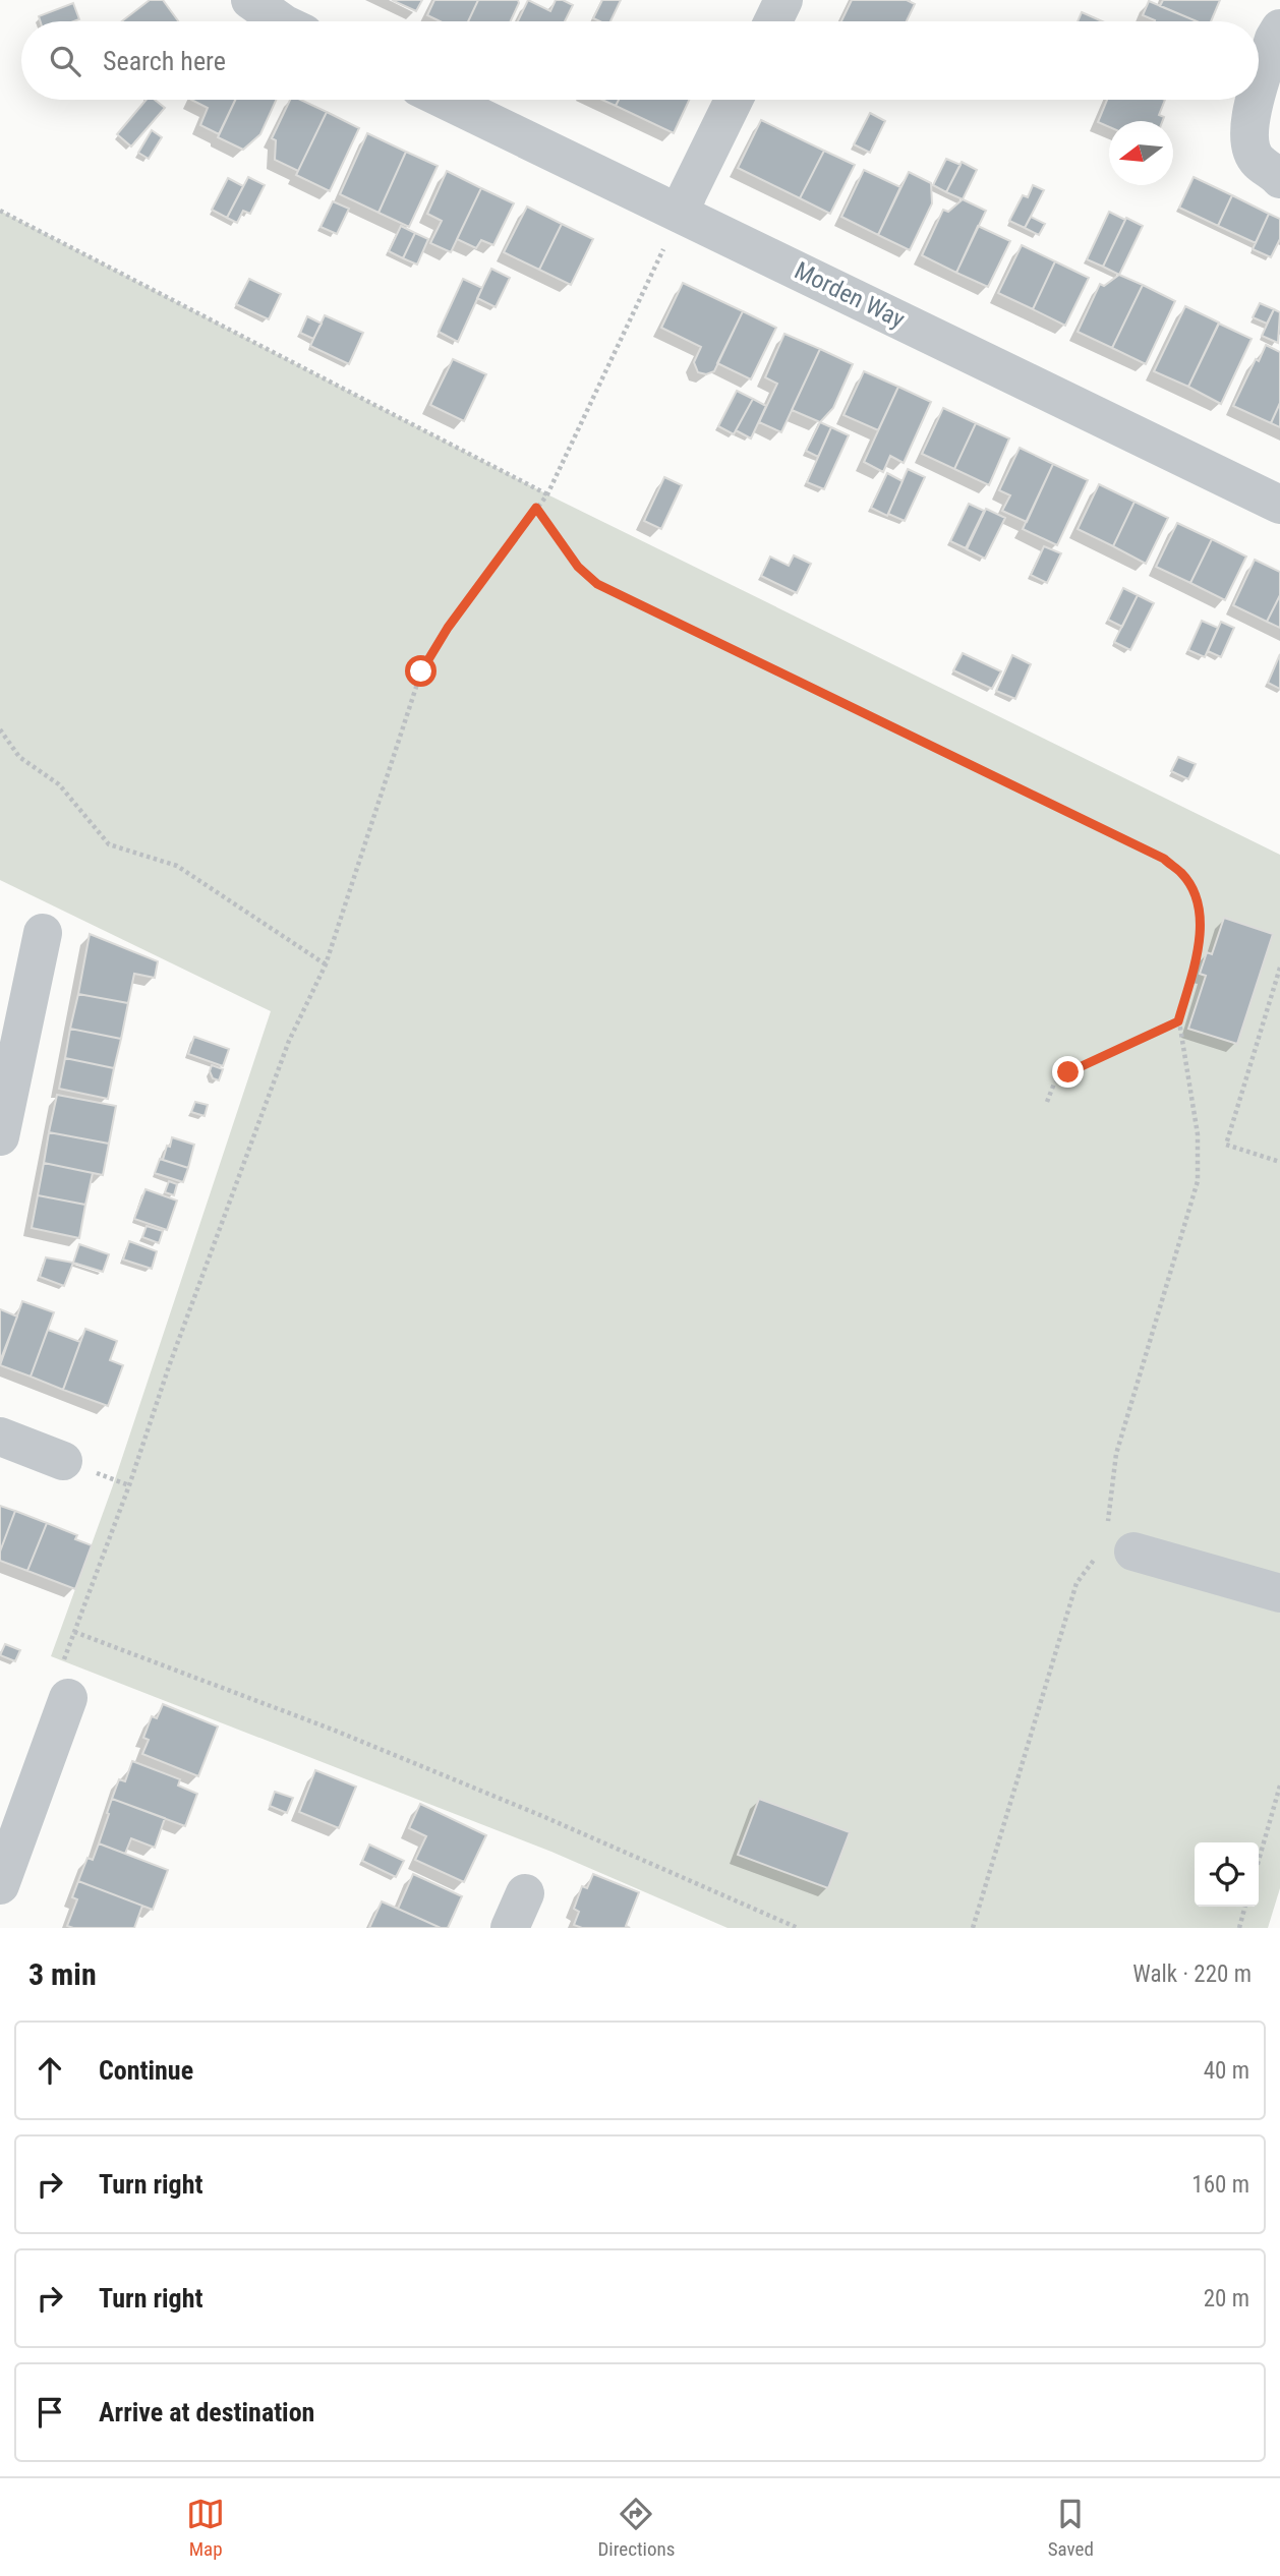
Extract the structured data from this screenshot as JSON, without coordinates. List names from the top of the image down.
{
  "streets": {
    "street": ["Morden Way"]
  },
  "north": "left",
  "page": {
    "search": "Search here",
    "heading": ["3 min", "Walk · 220 m"],
    "list": [
      ["Continue", "40 m"],
      ["Turn right", "160 m"],
      ["Turn right", "20 m"],
      "Arrive at destination"
    ],
    "nav": ["Map", "Directions", "Saved"]
  }
}
